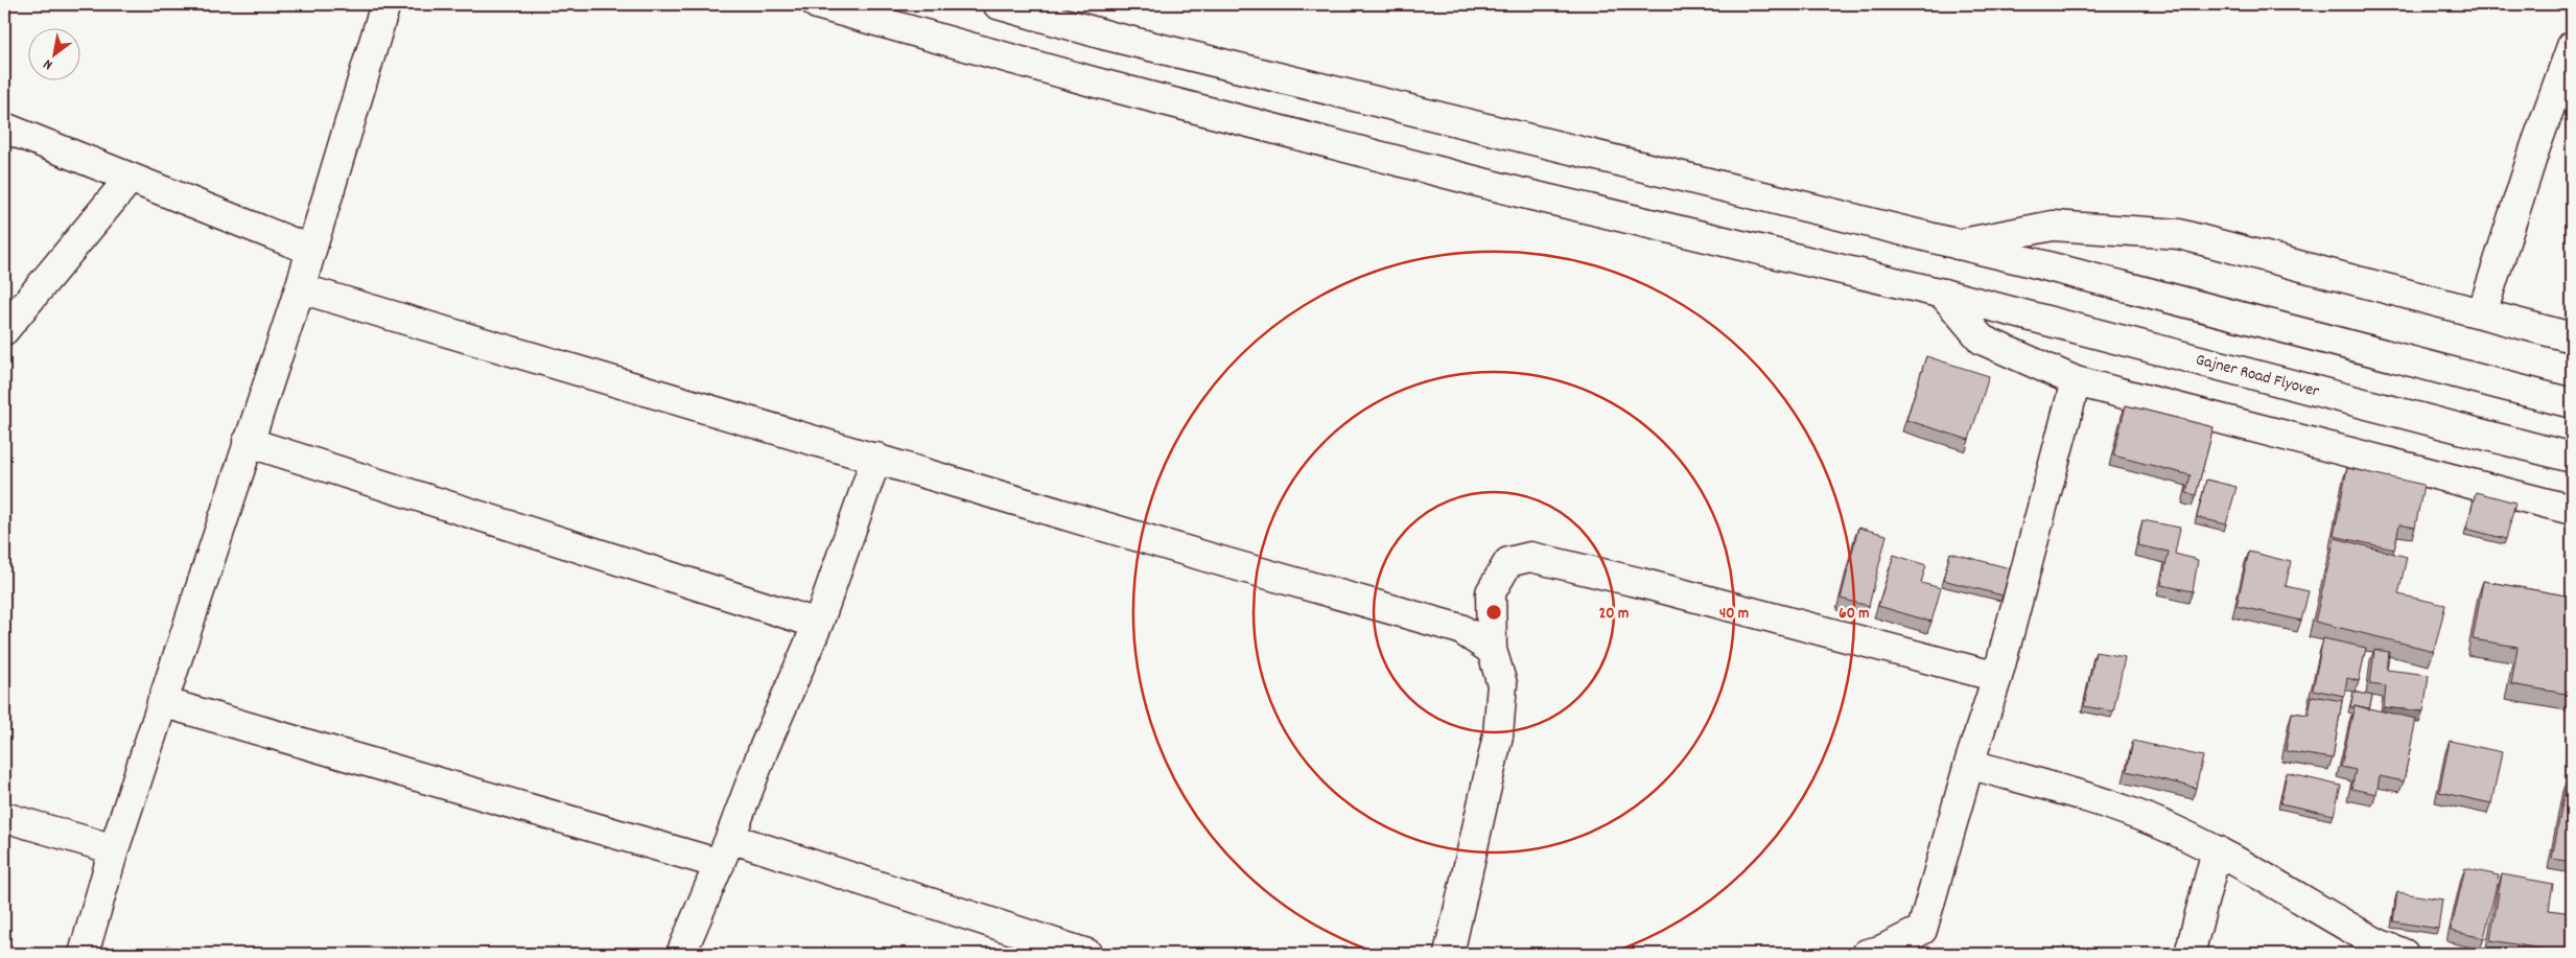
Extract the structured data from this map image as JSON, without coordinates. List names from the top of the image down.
{
  "streets": {
    "street": ["Gajner Road Flyover"]
  },
  "north": "bottom left",
  "rings": ["20 m", "40 m", "60 m"]
}
